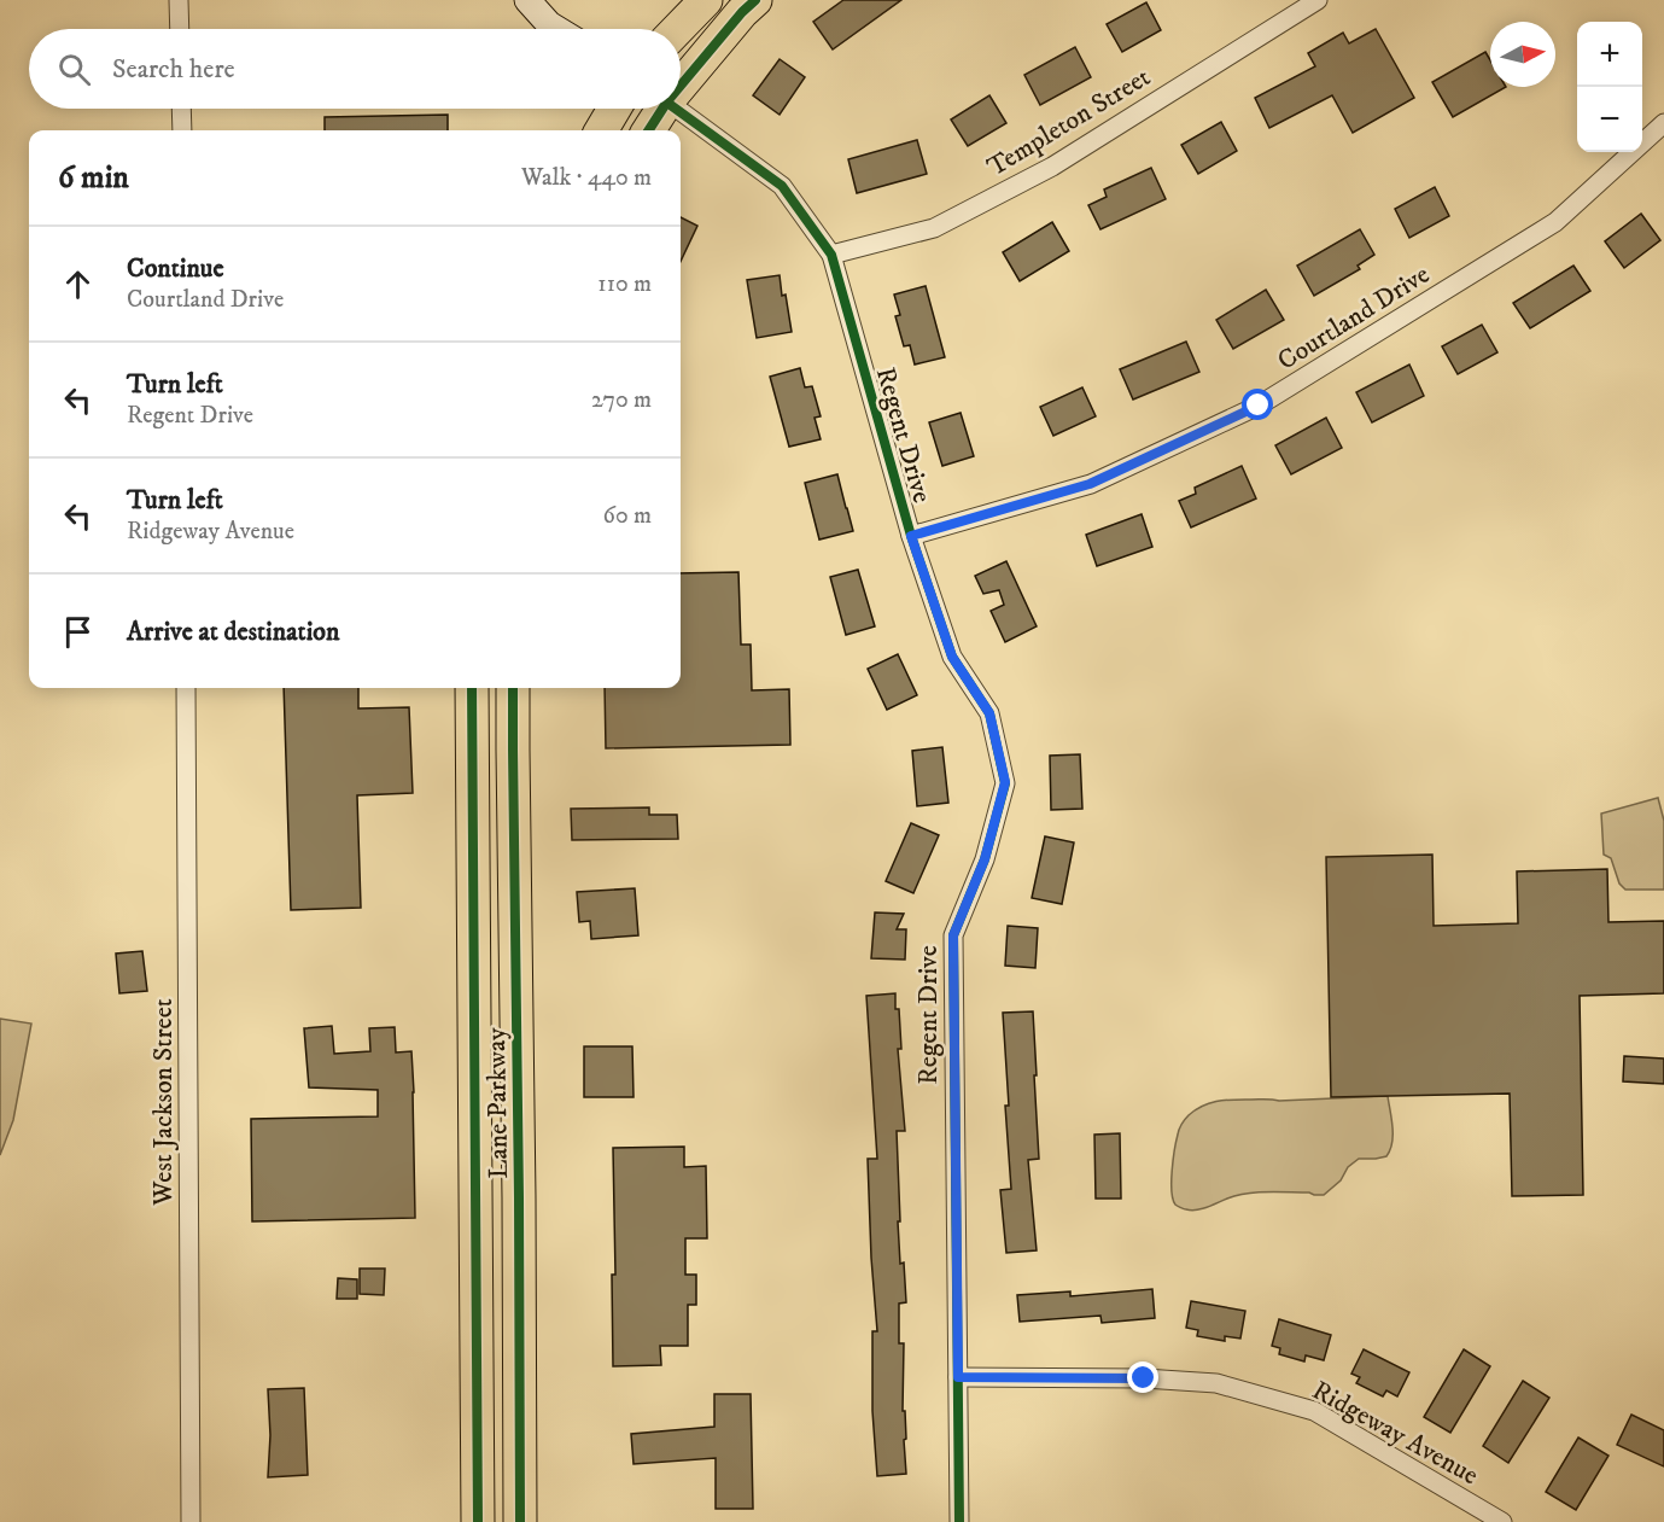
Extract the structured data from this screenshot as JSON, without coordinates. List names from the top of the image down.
{
  "streets": {
    "highway": ["Lane Parkway"],
    "street": [
      "Templeton Street",
      "Courtland Drive",
      "Regent Drive",
      "West Jackson Street",
      "Ridgeway Avenue"
    ]
  },
  "crossings": [
    ["Templeton Street", "Regent Drive"],
    ["Courtland Drive", "Regent Drive"],
    ["Regent Drive", "Ridgeway Avenue"]
  ],
  "north": "right",
  "page": {
    "map_buttons": ["+", "−"],
    "search": "Search here",
    "heading": ["6 min", "Walk · 440 m"],
    "list": [
      ["Continue", "Courtland Drive", "110 m"],
      ["Turn left", "Regent Drive", "270 m"],
      ["Turn left", "Ridgeway Avenue", "60 m"],
      "Arrive at destination"
    ]
  }
}
